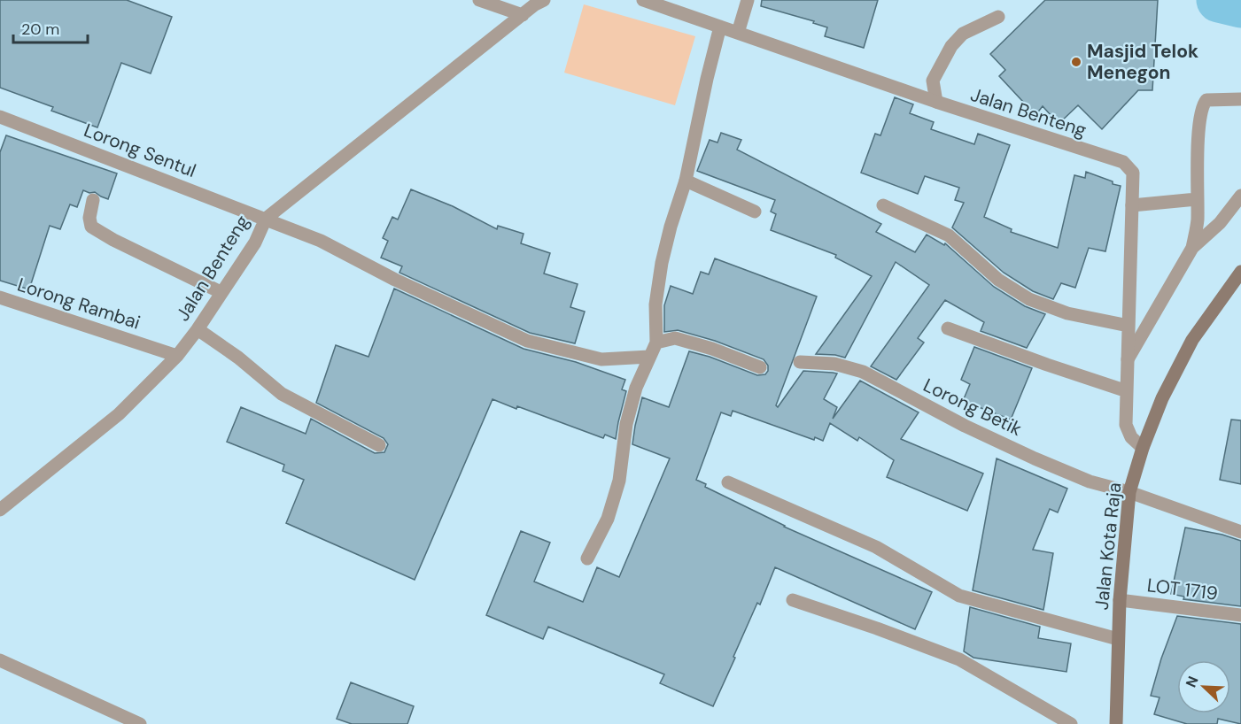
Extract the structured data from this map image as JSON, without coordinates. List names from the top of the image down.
{
  "streets": {
    "main road": ["Jalan Kota Raja"],
    "street": [
      "Jalan Benteng",
      "Lorong Sentul",
      "Lorong Rambai",
      "Lorong Betik",
      "LOT 1719"
    ]
  },
  "crossings": [
    ["Jalan Benteng", "Lorong Sentul"],
    ["Jalan Benteng", "Lorong Rambai"],
    ["Jalan Benteng", "Jalan Kota Raja"],
    ["Lorong Betik", "Jalan Kota Raja"],
    ["Jalan Kota Raja", "LOT 1719"]
  ],
  "places": ["Masjid Telok Menegon"],
  "scale_bar": "20 m",
  "north": "top left"
}
